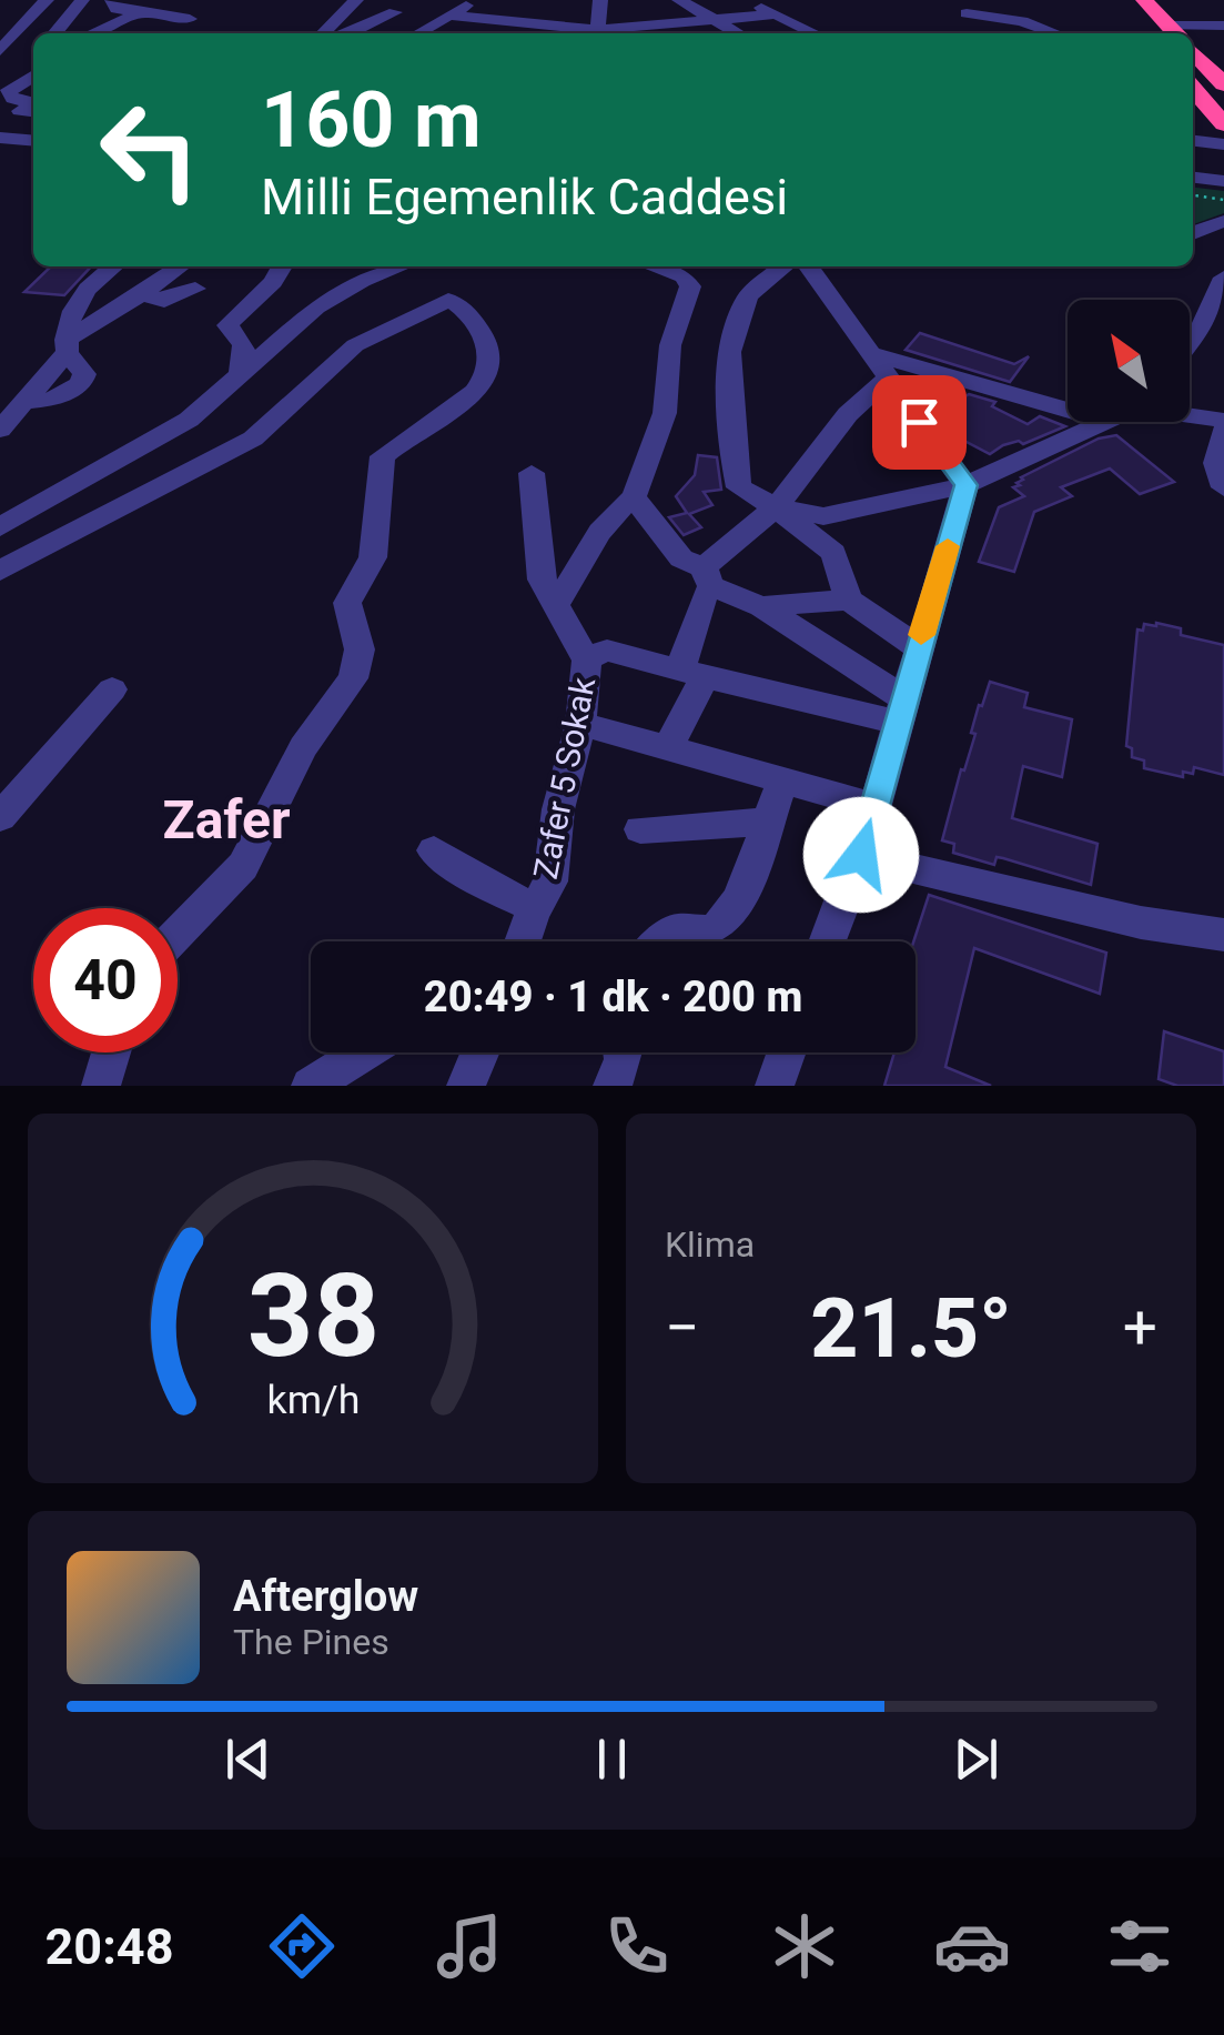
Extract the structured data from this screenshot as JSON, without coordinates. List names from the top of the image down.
{
  "streets": {
    "street": ["Zafer 5 Sokak"]
  },
  "districts": ["Zafer"],
  "north": "top left",
  "page": {
    "turn": ["160 m", "Milli Egemenlik Caddesi"],
    "limit": "40",
    "trip": "20:49 · 1 dk · 200 m",
    "tile": "Klima",
    "heat": ["−", "21.5°", "+"],
    "song": ["Afterglow", "The Pines"],
    "tabs": "20:48",
    "gauge": ["38", "km/h"]
  }
}
